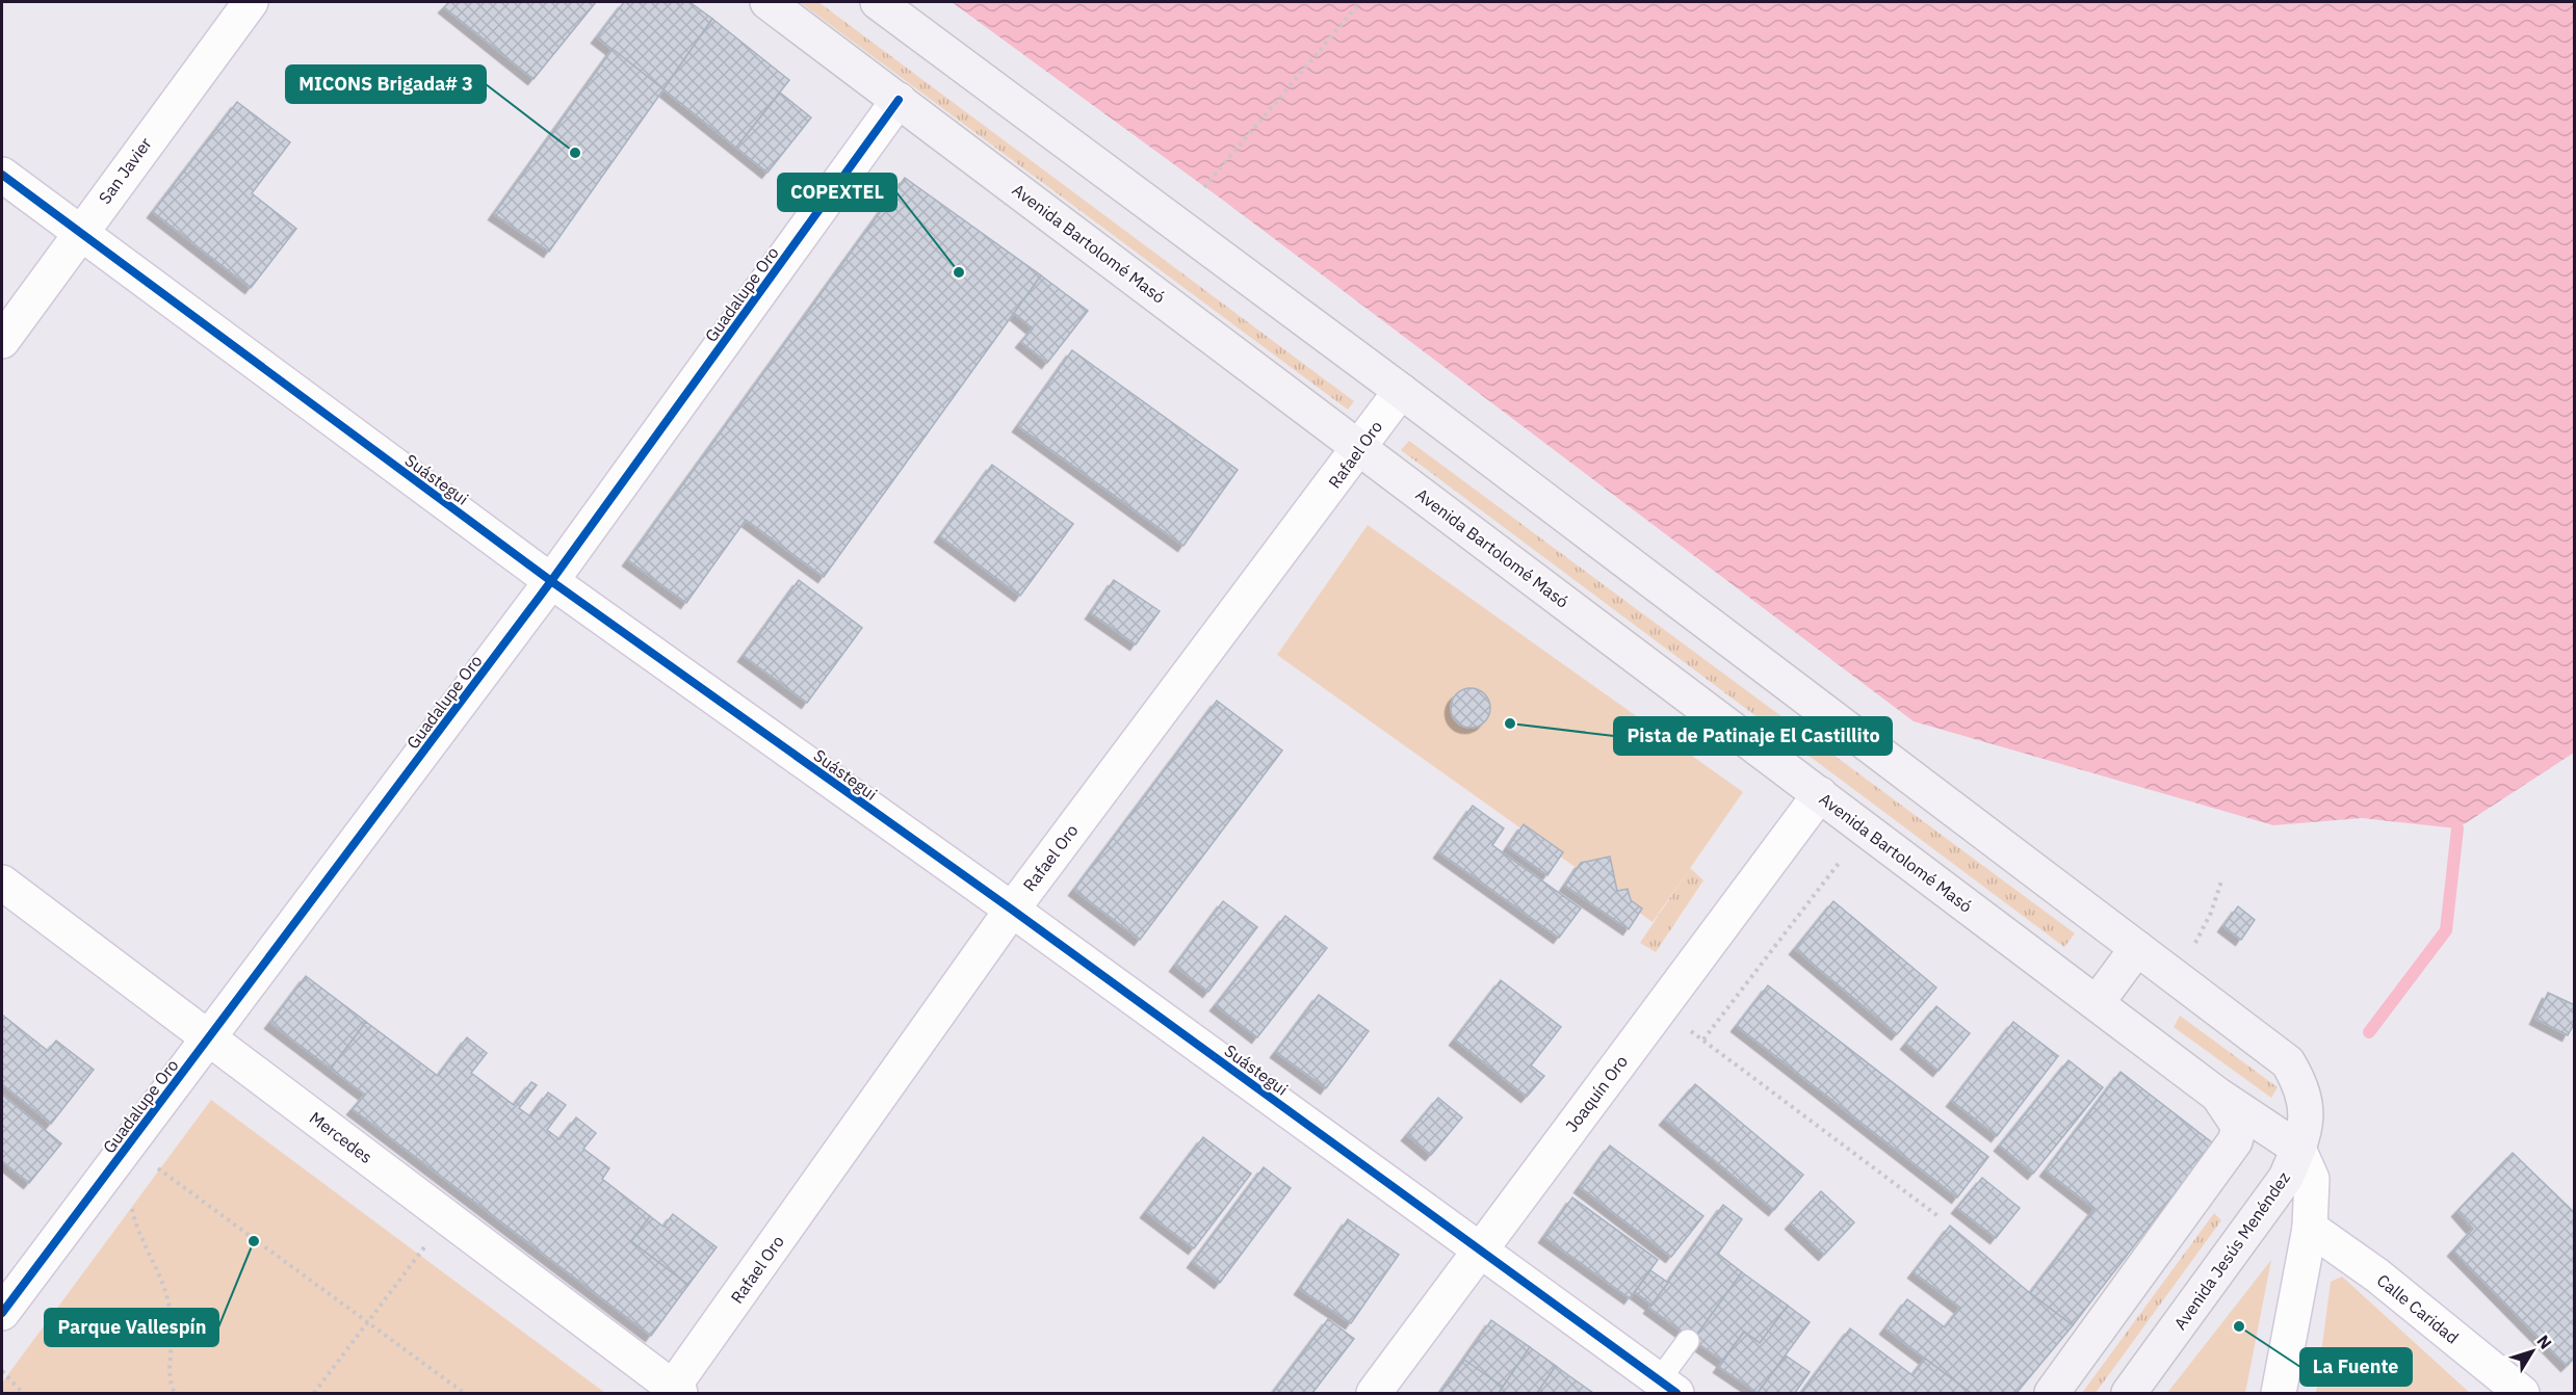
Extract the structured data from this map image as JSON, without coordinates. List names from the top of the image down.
{
  "streets": {
    "main road": ["Avenida Bartolomé Masó", "Avenida Jesús Menéndez"],
    "street": [
      "San Javier",
      "Guadalupe Oro",
      "Rafael Oro",
      "Suástegui",
      "Joaquín Oro",
      "Mercedes",
      "Calle Caridad"
    ]
  },
  "crossings": [
    ["San Javier", "Suástegui"],
    ["Avenida Bartolomé Masó", "Guadalupe Oro"],
    ["Avenida Bartolomé Masó", "Rafael Oro"],
    ["Avenida Bartolomé Masó", "Joaquín Oro"],
    ["Avenida Bartolomé Masó", "Avenida Jesús Menéndez"],
    ["Guadalupe Oro", "Suástegui"],
    ["Guadalupe Oro", "Mercedes"],
    ["Rafael Oro", "Suástegui"],
    ["Rafael Oro", "Mercedes"],
    ["Suástegui", "Joaquín Oro"]
  ],
  "places": [
    "MICONS Brigada# 3",
    "COPEXTEL",
    "Pista de Patinaje El Castillito",
    "Parque Vallespín",
    "La Fuente"
  ],
  "north": "top right"
}
